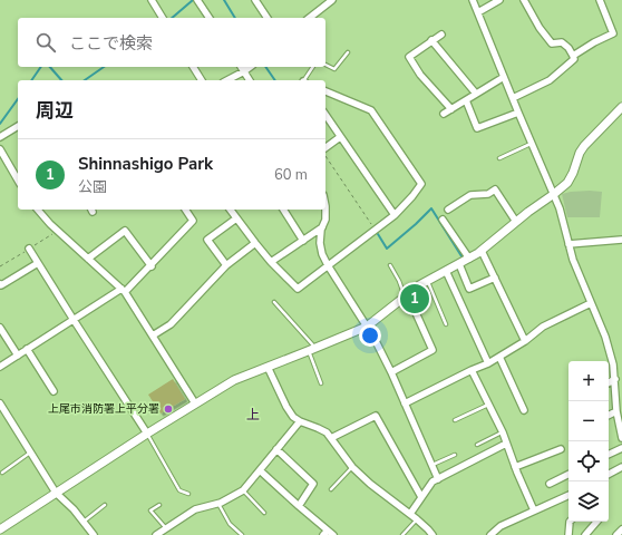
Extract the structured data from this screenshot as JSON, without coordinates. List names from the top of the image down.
{
  "districts": ["上"],
  "places": ["上尾市消防署上平分署"],
  "page": {
    "search": "ここで検索",
    "heading": "周辺",
    "list": [
      {
        "mark": "1",
        "name": "Shinnashigo Park",
        "note": "公園",
        "value": "60 m"
      }
    ],
    "pins": "1",
    "map_buttons": ["+", "−"]
  }
}
